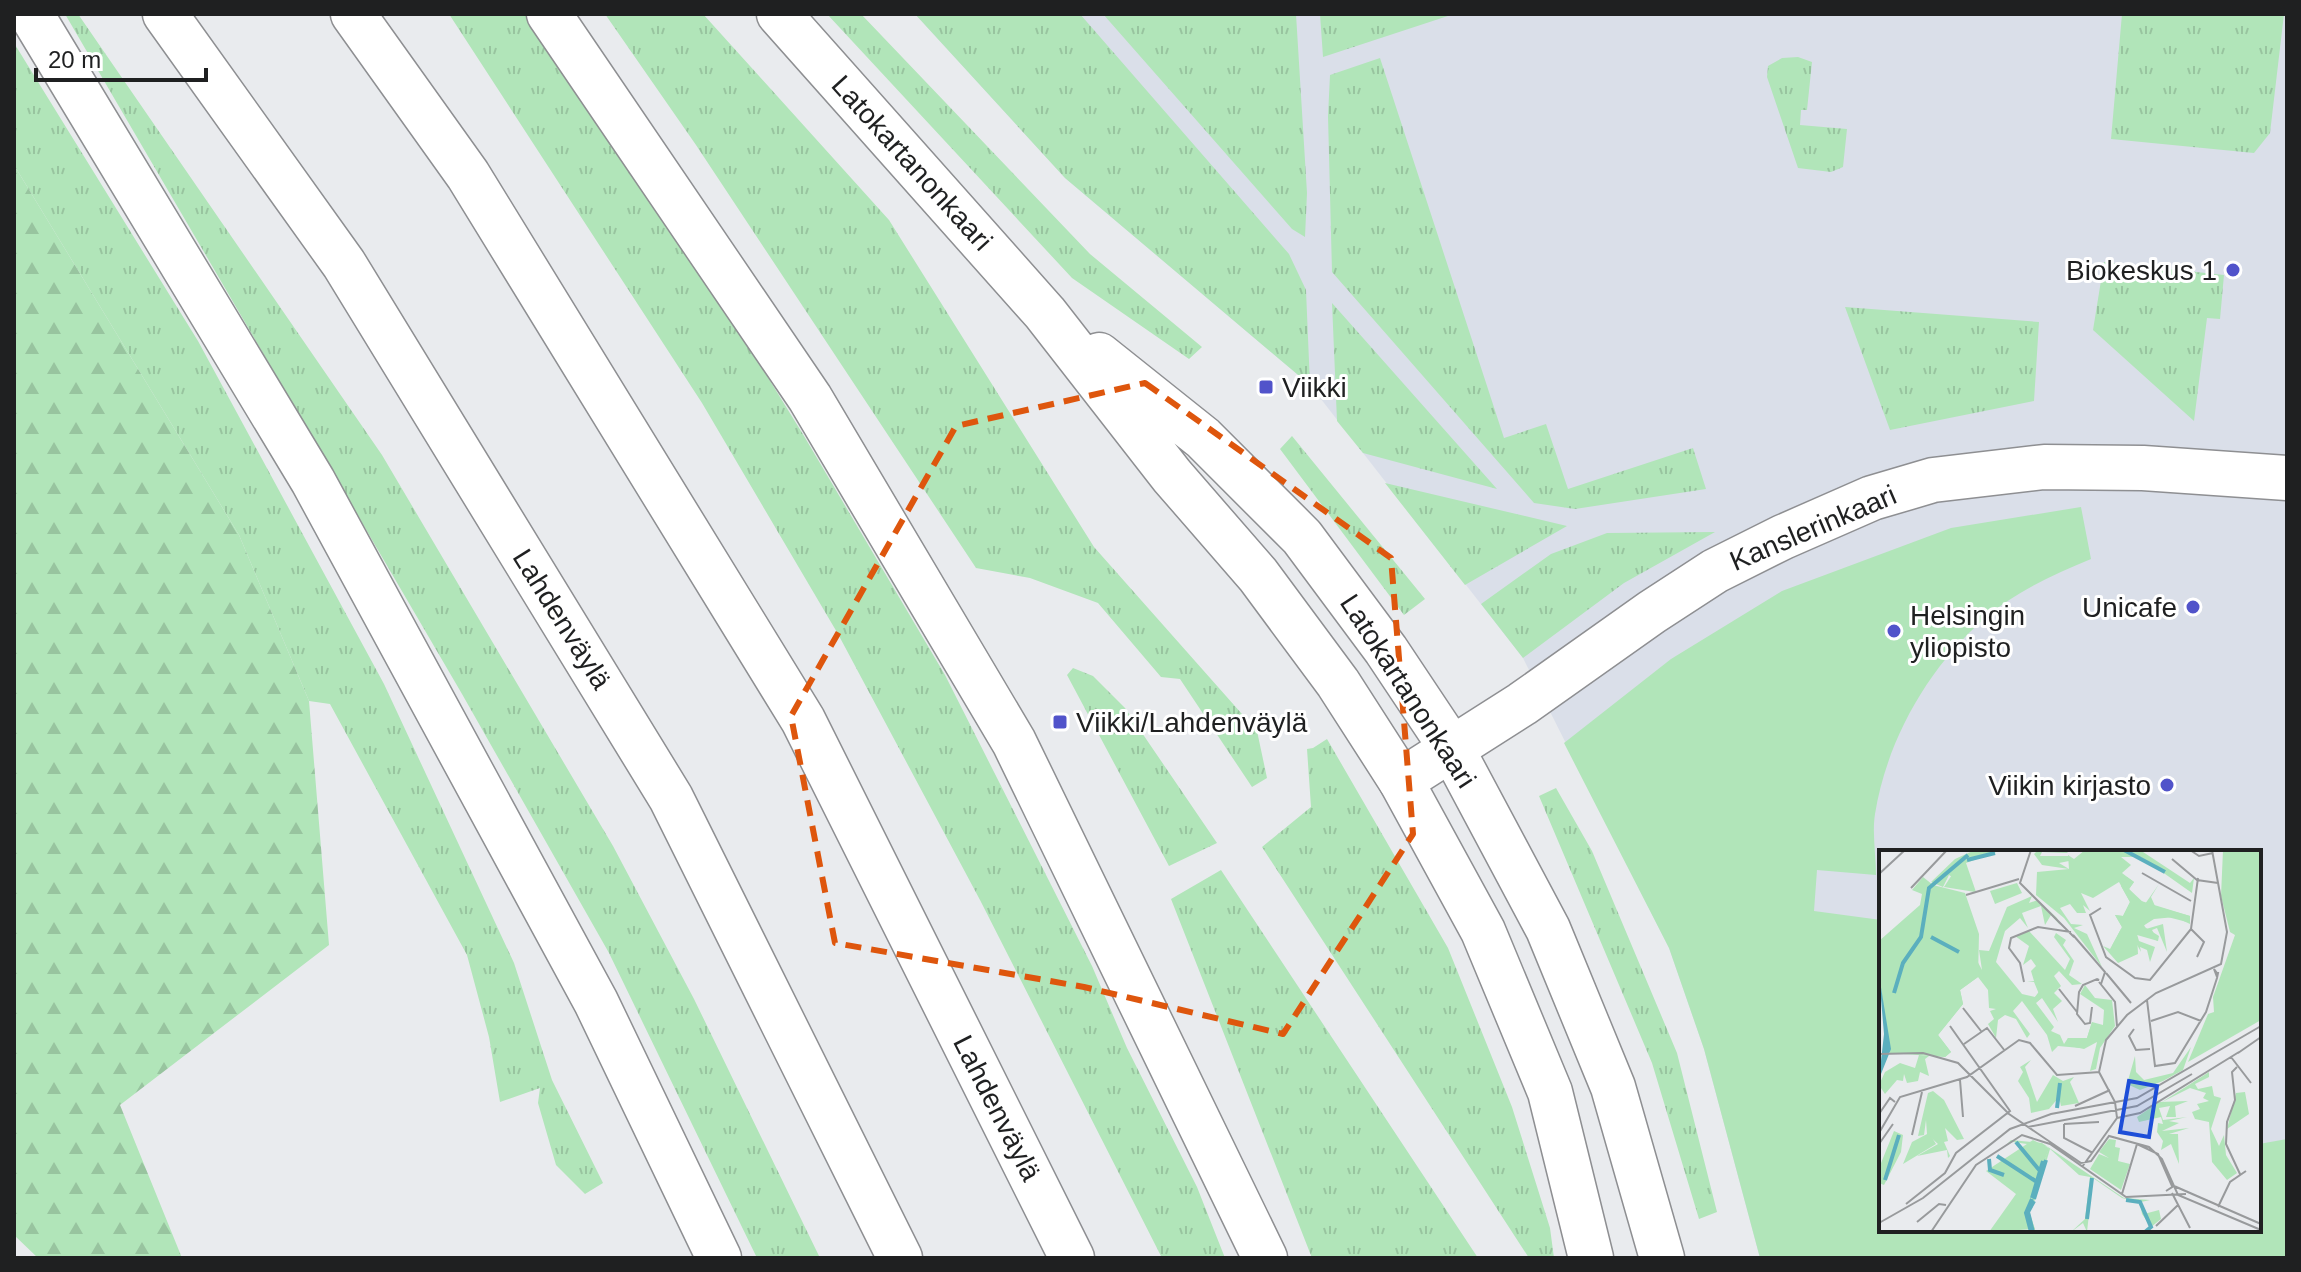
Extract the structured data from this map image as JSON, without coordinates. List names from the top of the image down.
{
  "streets": {
    "main road": ["Latokartanonkaari", "Kanslerinkaari", "Lahdenväylä"]
  },
  "crossings": [
    ["Latokartanonkaari", "Kanslerinkaari"]
  ],
  "places": {
    "other": [
      "Biokeskus 1",
      "Unicafe",
      "Helsingin yliopisto",
      "Viikin kirjasto"
    ],
    "transit": ["Viikki", "Viikki/Lahdenväylä"]
  },
  "scale_bar": "20 m"
}
